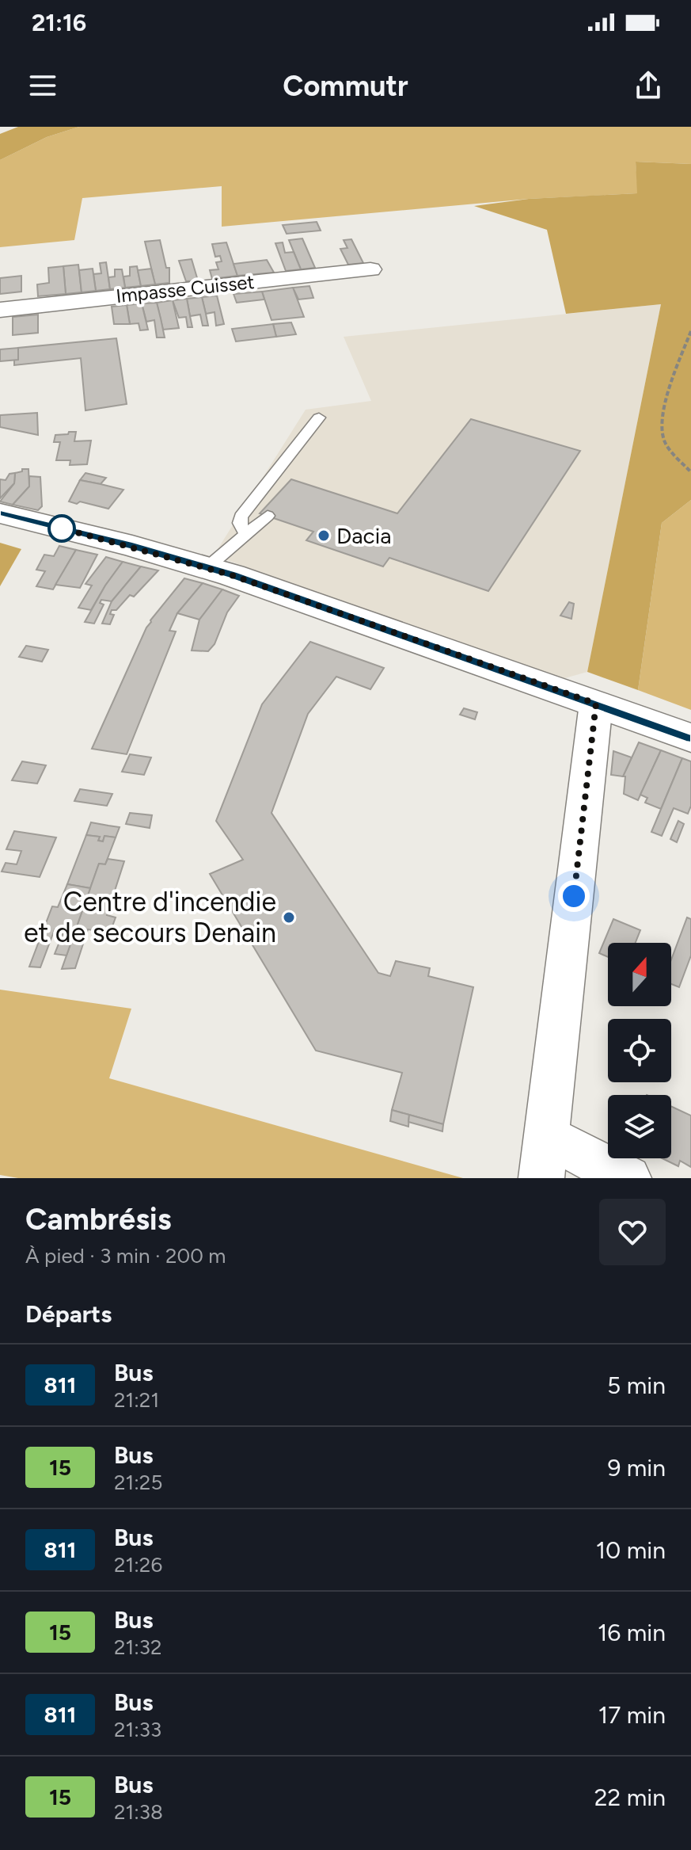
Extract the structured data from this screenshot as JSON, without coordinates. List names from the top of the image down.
{
  "streets": {
    "street": ["Impasse Cuisset"]
  },
  "places": ["Dacia", "Centre d'incendie et de secours Denain"],
  "lines": ["bus line 811"],
  "north": "top",
  "page": {
    "status": "21:16",
    "header": "Commutr",
    "heading": [
      ["Cambrésis", "À pied · 3 min · 200 m"],
      "Départs"
    ],
    "list": [
      {
        "mark": "811",
        "name": "Bus",
        "note": "21:21",
        "value": "5 min"
      },
      {
        "mark": "15",
        "name": "Bus",
        "note": "21:25",
        "value": "9 min"
      },
      {
        "mark": "811",
        "name": "Bus",
        "note": "21:26",
        "value": "10 min"
      },
      {
        "mark": "15",
        "name": "Bus",
        "note": "21:32",
        "value": "16 min"
      },
      {
        "mark": "811",
        "name": "Bus",
        "note": "21:33",
        "value": "17 min"
      },
      {
        "mark": "15",
        "name": "Bus",
        "note": "21:38",
        "value": "22 min"
      }
    ]
  }
}
